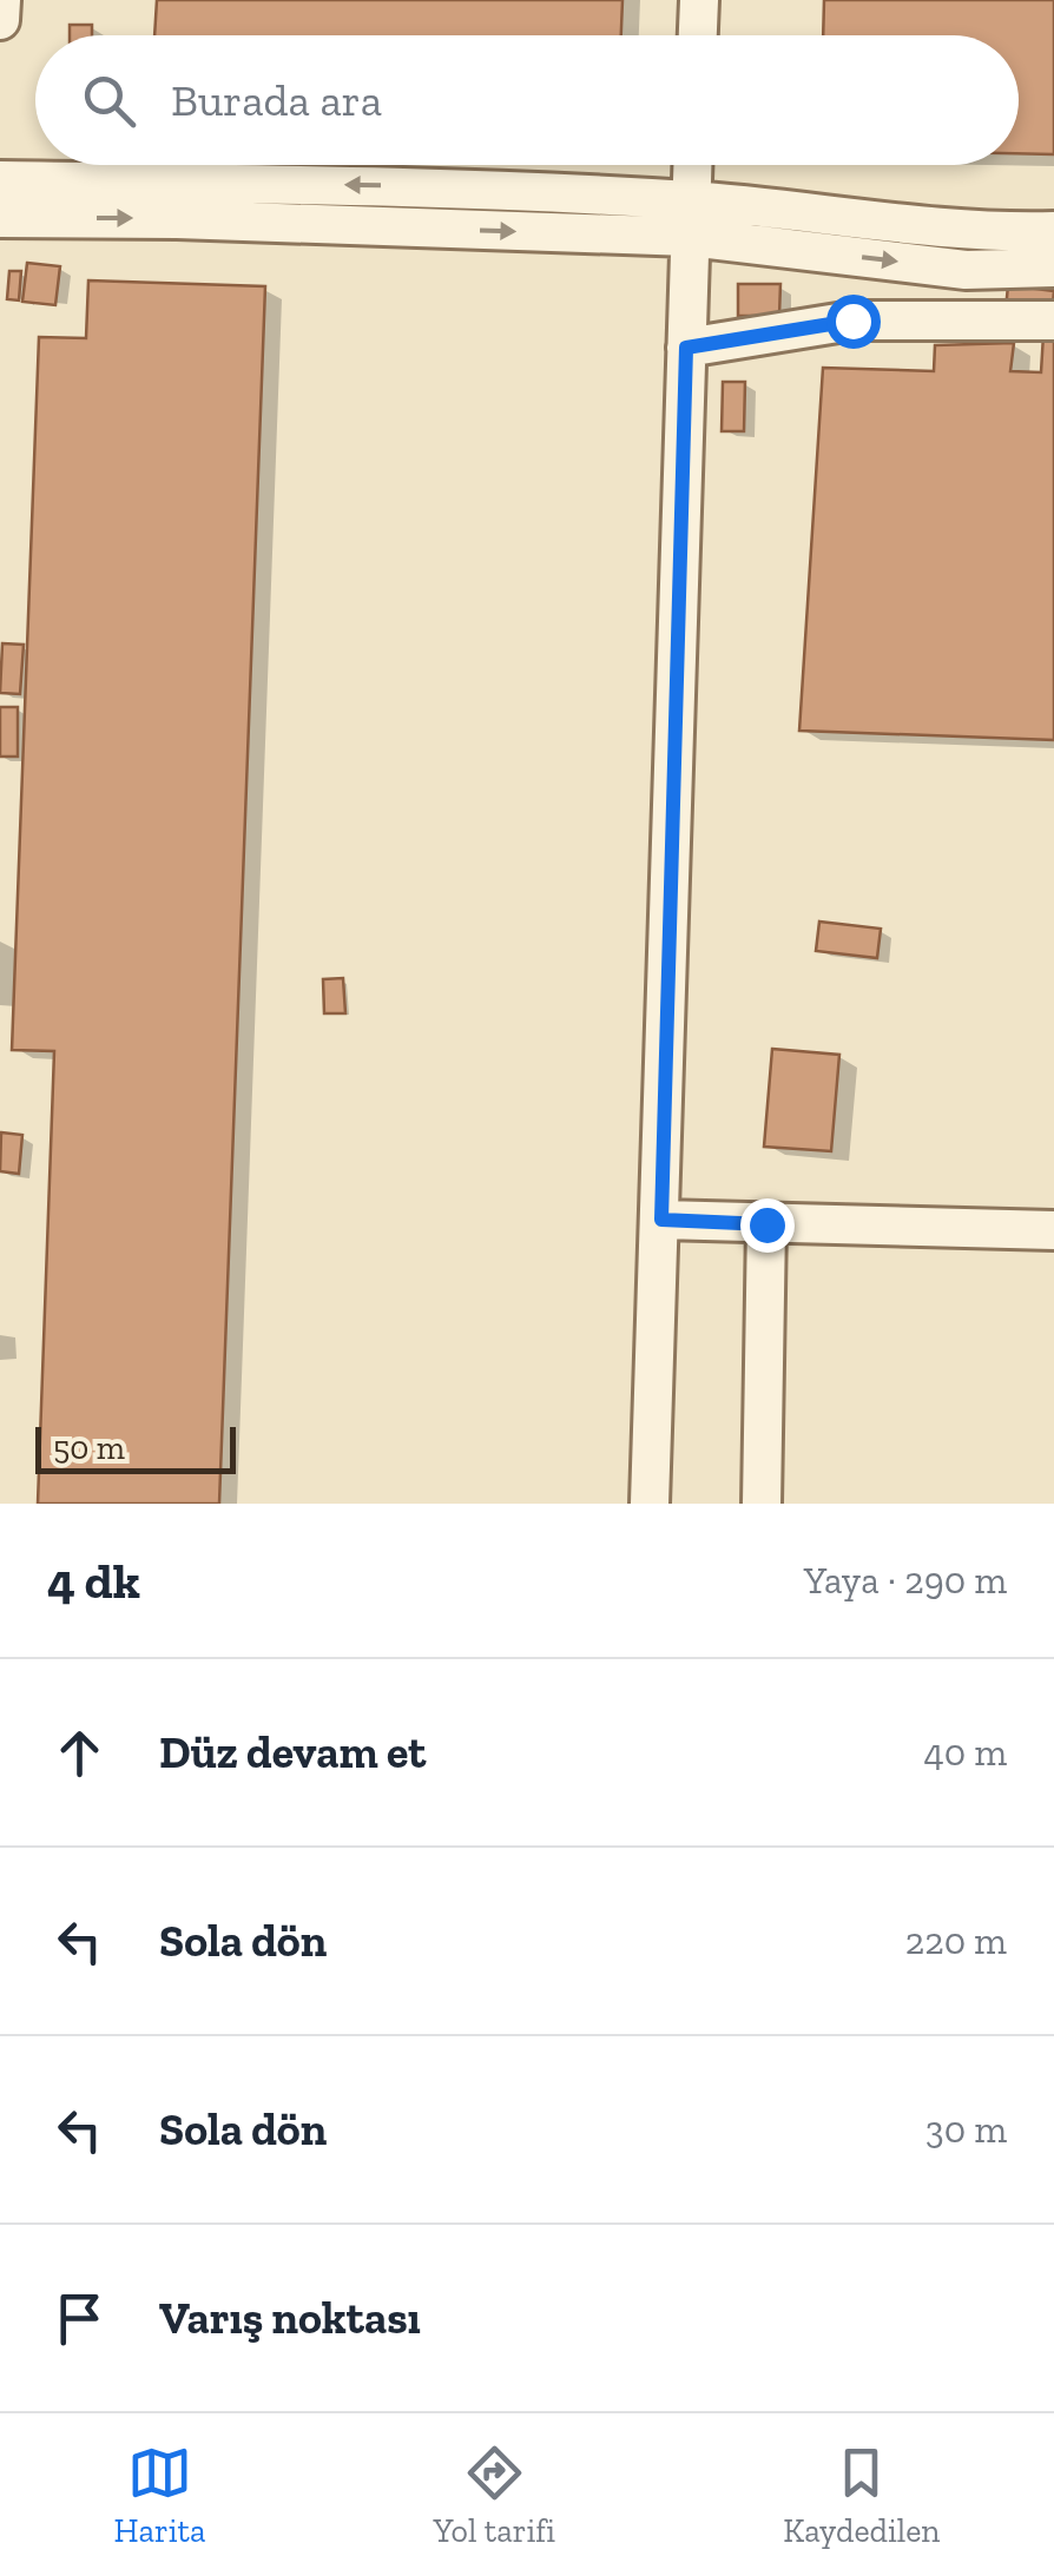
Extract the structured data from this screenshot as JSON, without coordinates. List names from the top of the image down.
{
  "scale_bar": "50 m",
  "page": {
    "search": "Burada ara",
    "scale": "50 m",
    "heading": ["4 dk", "Yaya · 290 m"],
    "list": [
      ["Düz devam et", "40 m"],
      ["Sola dön", "220 m"],
      ["Sola dön", "30 m"],
      "Varış noktası"
    ],
    "nav": ["Harita", "Yol tarifi", "Kaydedilen"]
  }
}
